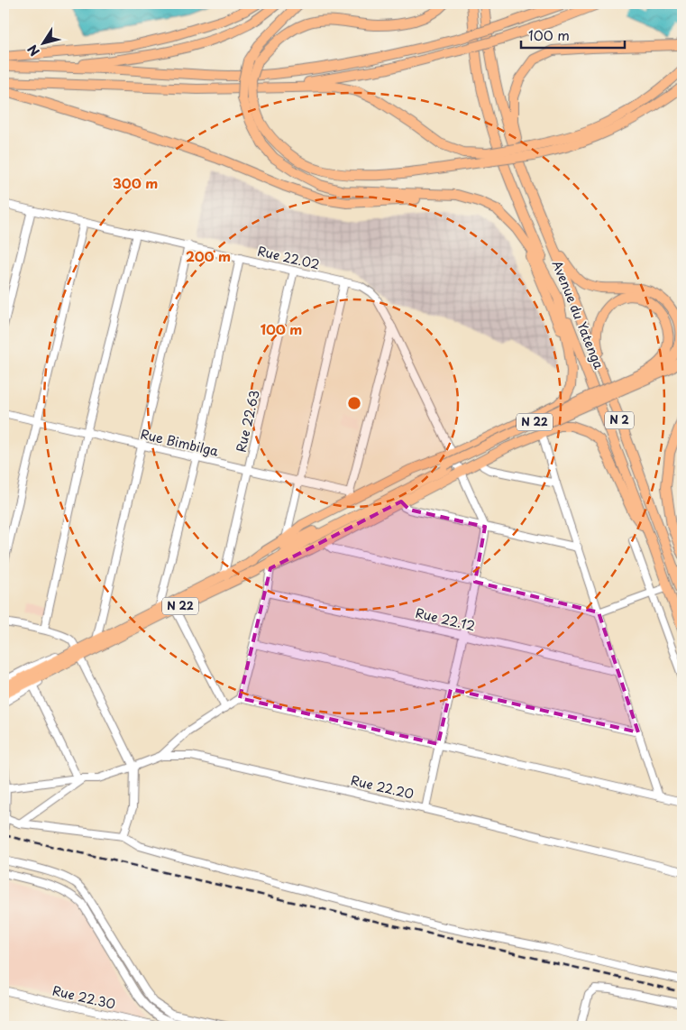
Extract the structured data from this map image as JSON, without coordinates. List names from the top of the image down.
{
  "streets": {
    "main road": ["Avenue du Yatenga", "N 2", "N 22"],
    "street": [
      "Rue 22.02",
      "Rue 22.63",
      "Rue Bimbilga",
      "Rue 22.12",
      "Rue 22.20",
      "Rue 22.30"
    ]
  },
  "crossings": [
    ["Rue 22.02", "Rue 22.63"],
    ["Rue 22.63", "N 22"],
    ["Rue 22.63", "Rue Bimbilga"]
  ],
  "scale_bar": "100 m",
  "north": "bottom left",
  "rings": ["300 m", "200 m", "100 m"]
}
